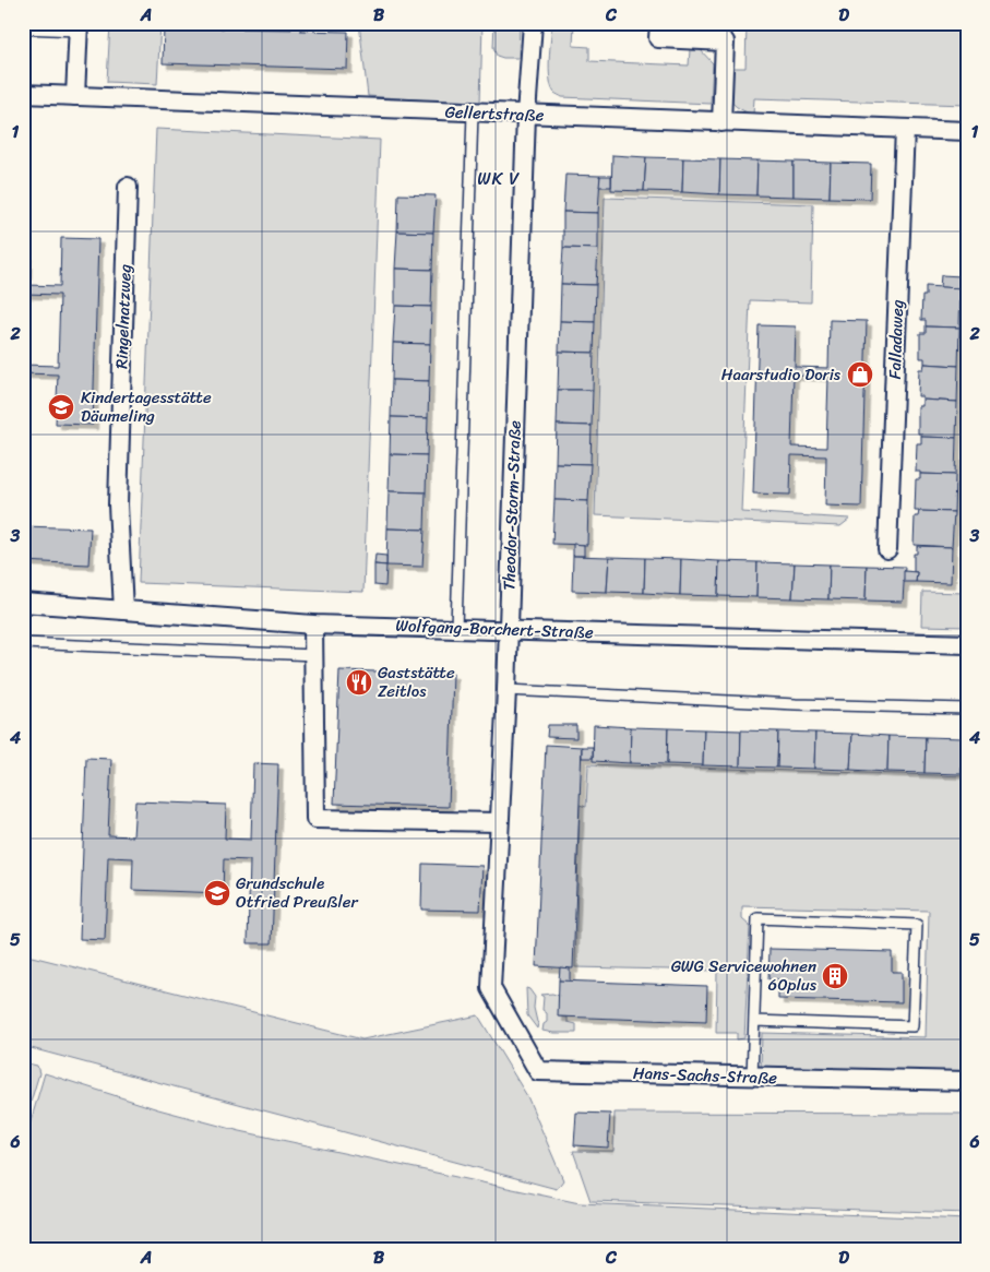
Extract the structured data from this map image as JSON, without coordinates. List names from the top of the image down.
{
  "streets": {
    "street": [
      "Gellertstraße",
      "Ringelnatzweg",
      "Falladaweg",
      "Theodor-Storm-Straße",
      "Wolfgang-Borchert-Straße",
      "Hans-Sachs-Straße"
    ]
  },
  "crossings": [
    ["Gellertstraße", "Falladaweg"],
    ["Gellertstraße", "Theodor-Storm-Straße"],
    ["Ringelnatzweg", "Wolfgang-Borchert-Straße"],
    ["Theodor-Storm-Straße", "Wolfgang-Borchert-Straße"],
    ["Theodor-Storm-Straße", "Hans-Sachs-Straße"]
  ],
  "districts": ["WK V"],
  "places": {
    "shop": ["Haarstudio Doris"],
    "school or university": ["Kindertagesstätte Däumeling", "Grundschule Otfried Preußler"],
    "restaurant": ["Gaststätte Zeitlos"],
    "building": ["GWG Servicewohnen 60plus"]
  },
  "grid": {
    "columns": [
      "A",
      "B",
      "C",
      "D"
    ],
    "rows": [
      "1",
      "2",
      "3",
      "4",
      "5",
      "6"
    ]
  }
}
